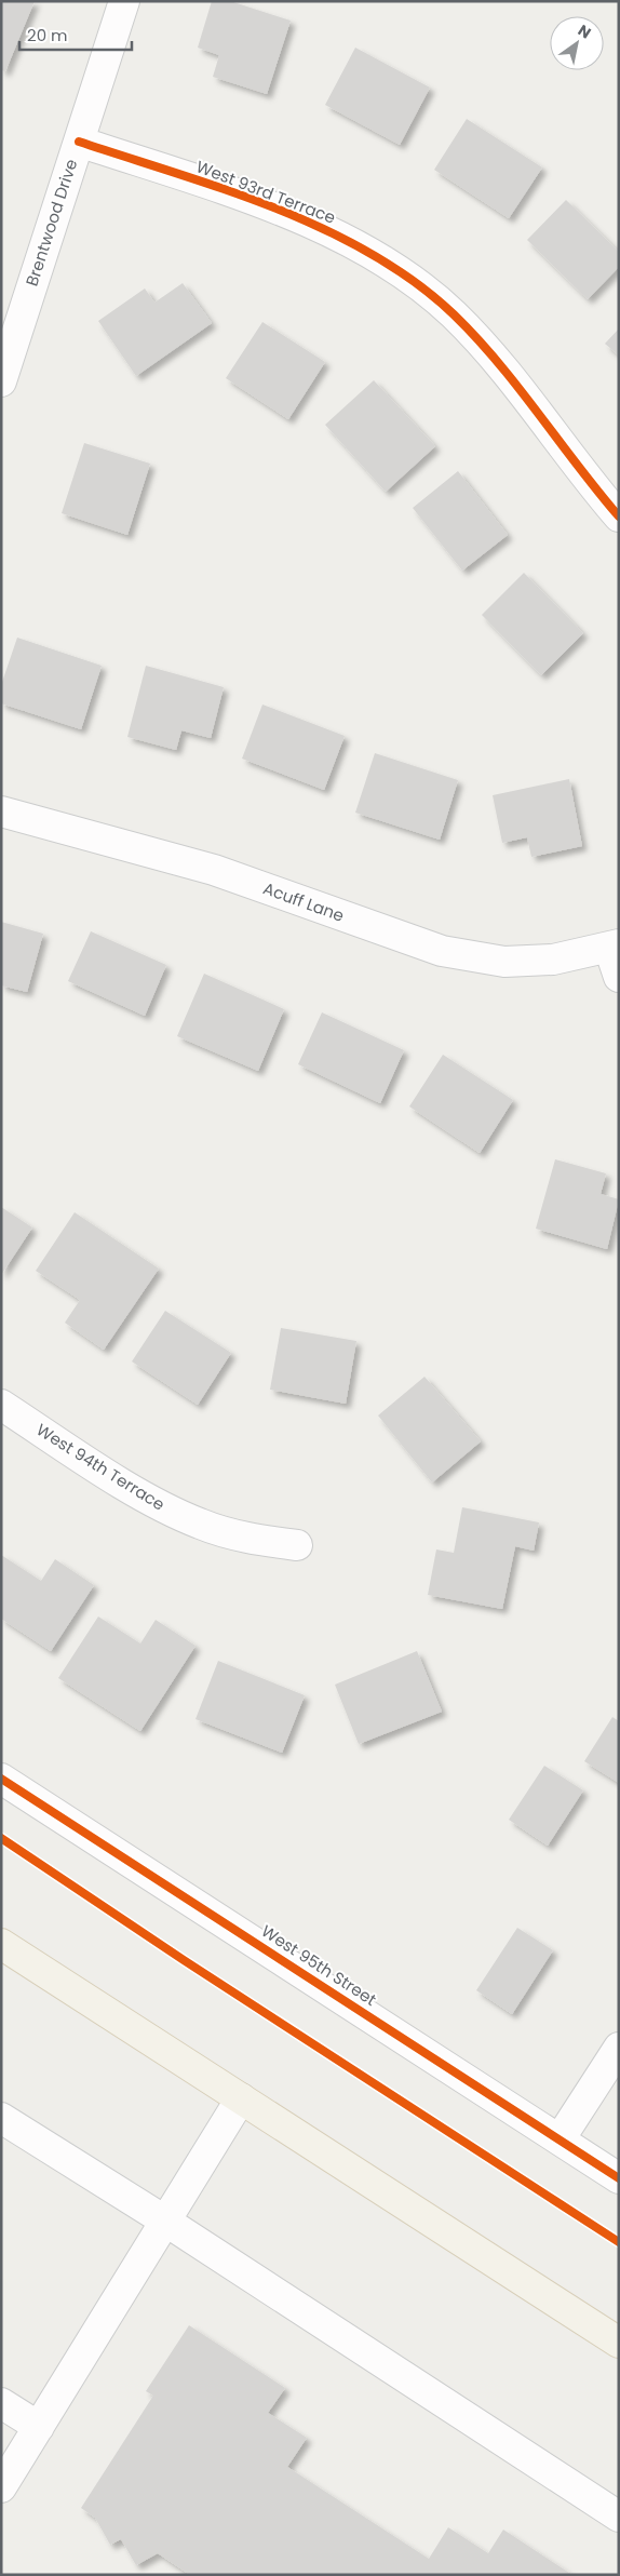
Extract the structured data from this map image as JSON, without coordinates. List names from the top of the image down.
{
  "streets": {
    "street": [
      "West 93rd Terrace",
      "Brentwood Drive",
      "Acuff Lane",
      "West 94th Terrace",
      "West 95th Street"
    ]
  },
  "crossings": [
    ["West 93rd Terrace", "Brentwood Drive"]
  ],
  "scale_bar": "20 m",
  "north": "top right"
}
